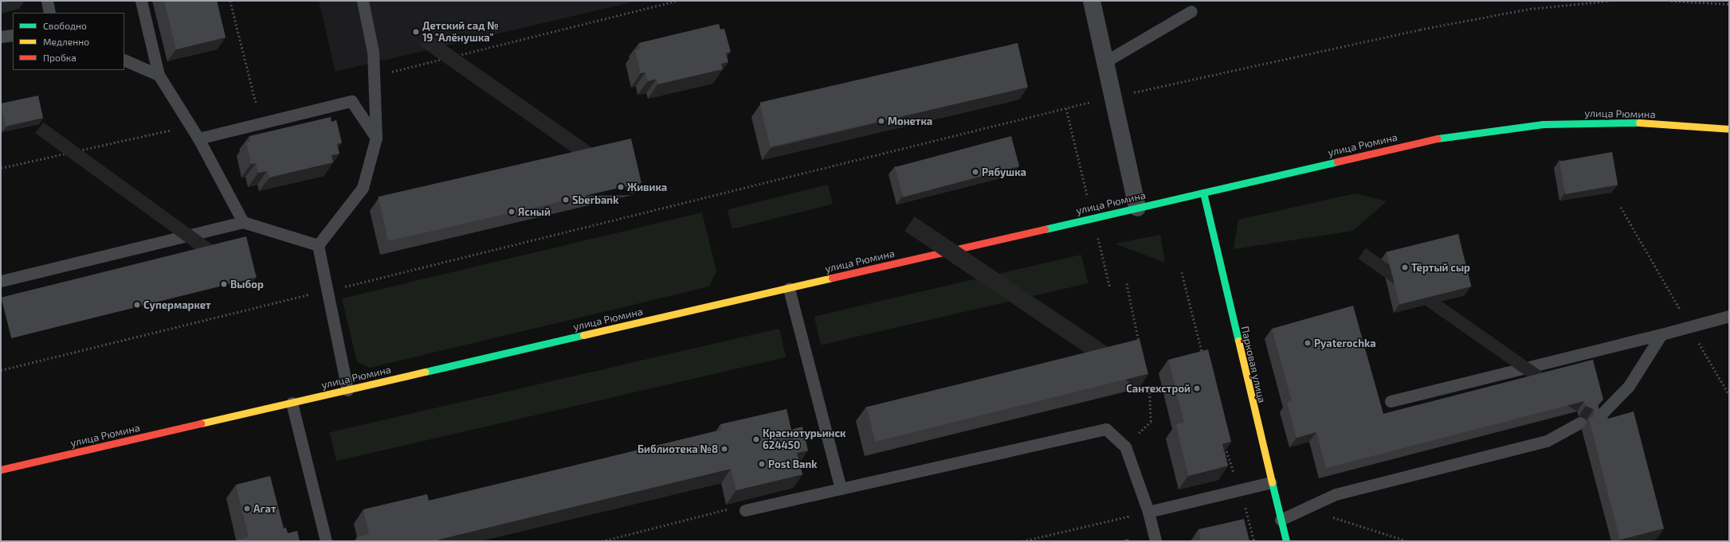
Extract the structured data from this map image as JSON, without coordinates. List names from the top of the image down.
{
  "streets": {
    "main road": ["улица Рюмина", "Парковая улица"]
  },
  "crossings": [
    ["улица Рюмина", "Парковая улица"]
  ],
  "places": [
    "Детский сад № 19 \"Алёнушка\"",
    "Монетка",
    "Рябушка",
    "Живика",
    "Sberbank",
    "Ясный",
    "Тёртый сыр",
    "Выбор",
    "Супермаркет",
    "Pyaterochka",
    "Сантехстрой",
    "Краснотурьинск 624450",
    "Библиотека №8",
    "Post Bank",
    "Агат"
  ],
  "legend": ["Свободно", "Медленно", "Пробка"]
}
